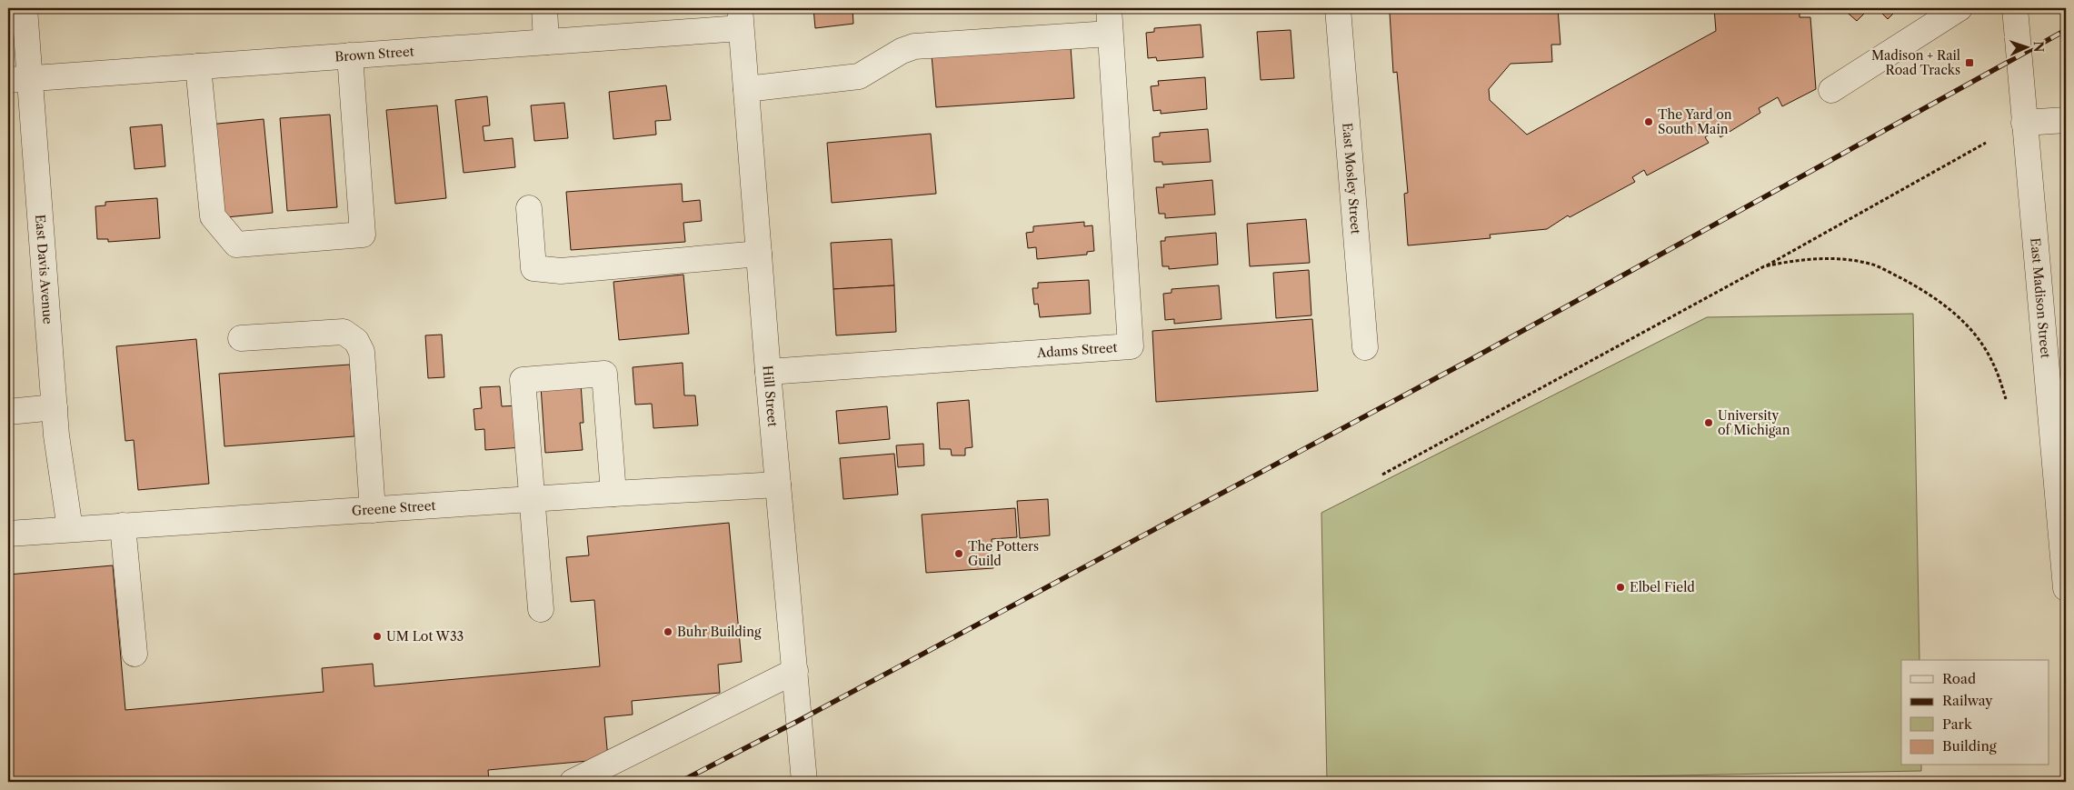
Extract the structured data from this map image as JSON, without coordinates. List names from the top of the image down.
{
  "streets": {
    "street": [
      "Brown Street",
      "East Mosley Street",
      "East Davis Avenue",
      "East Madison Street",
      "Adams Street",
      "Hill Street",
      "Greene Street"
    ]
  },
  "crossings": [
    ["Brown Street", "East Davis Avenue"],
    ["Brown Street", "Hill Street"],
    ["East Davis Avenue", "Greene Street"],
    ["Adams Street", "Hill Street"],
    ["Hill Street", "Greene Street"]
  ],
  "places": {
    "transit": ["Madison + Rail Road Tracks"],
    "other": [
      "The Yard on South Main",
      "University of Michigan",
      "The Potters Guild",
      "Elbel Field",
      "Buhr Building",
      "UM Lot W33"
    ]
  },
  "legend": [
    "Road",
    "Railway",
    "Park",
    "Building"
  ],
  "north": "right"
}
